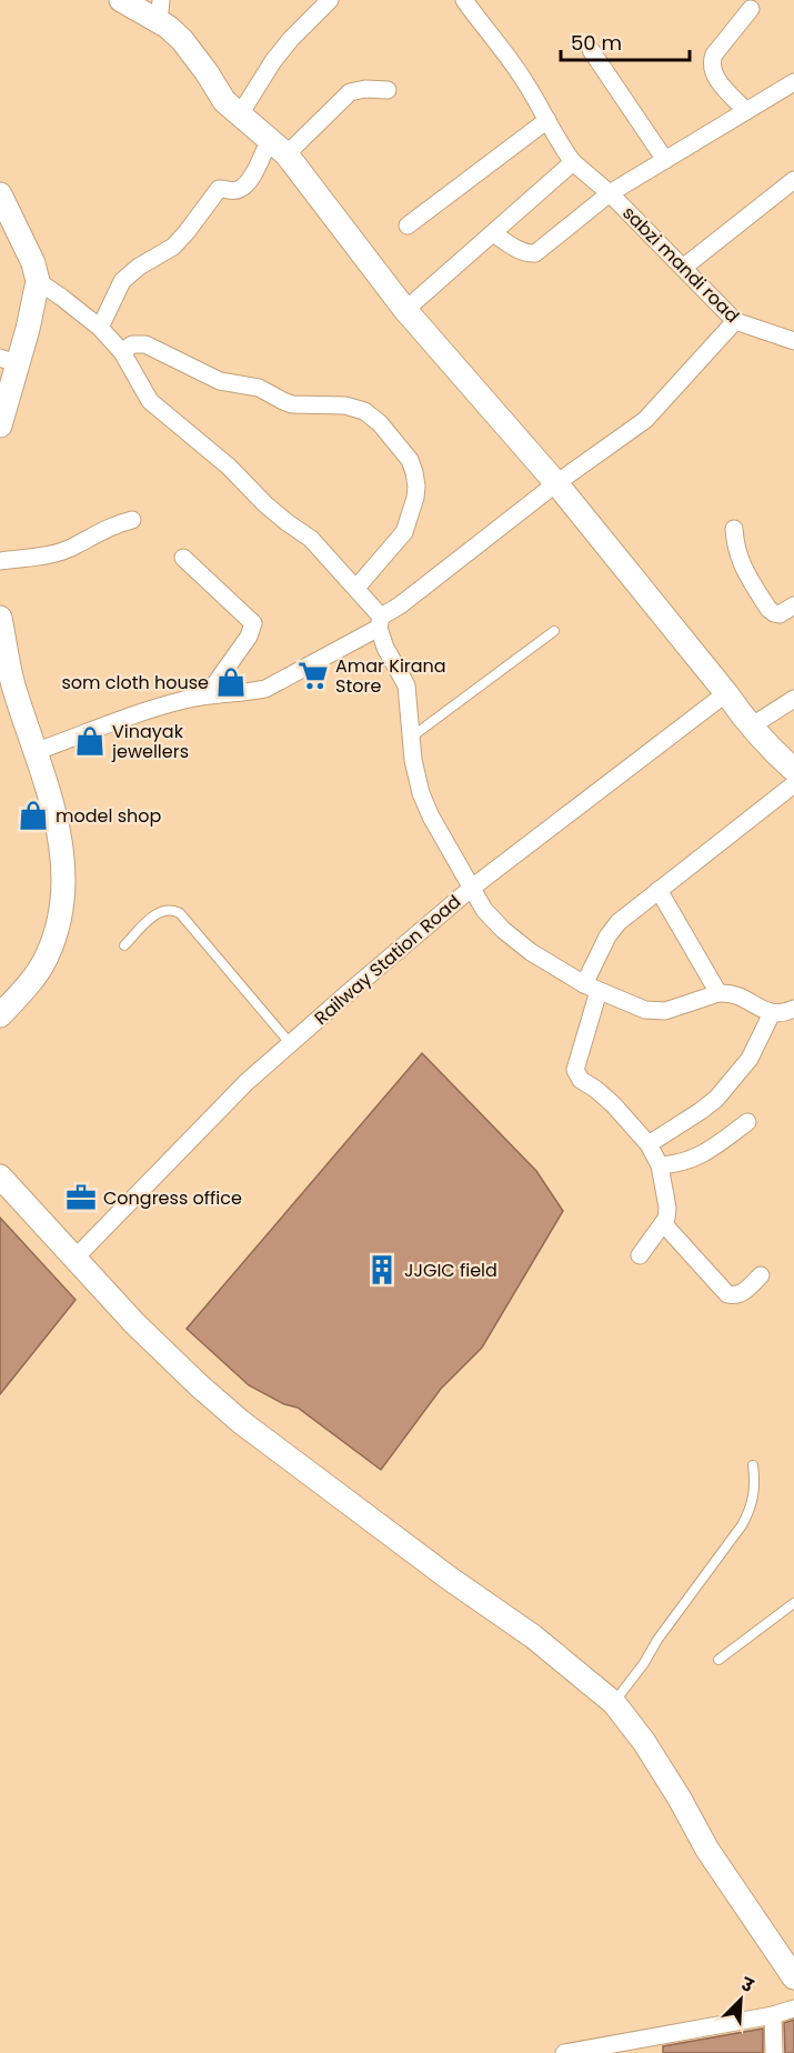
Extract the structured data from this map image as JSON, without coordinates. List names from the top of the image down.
{
  "streets": {
    "street": ["sabzi mandi road", "Railway Station Road"]
  },
  "places": {
    "supermarket": ["Amar Kirana Store"],
    "shop": ["som cloth house", "Vinayak jewellers", "model shop"],
    "office": ["Congress office"],
    "building": ["JJGIC field"]
  },
  "scale_bar": "50 m",
  "north": "top right"
}
